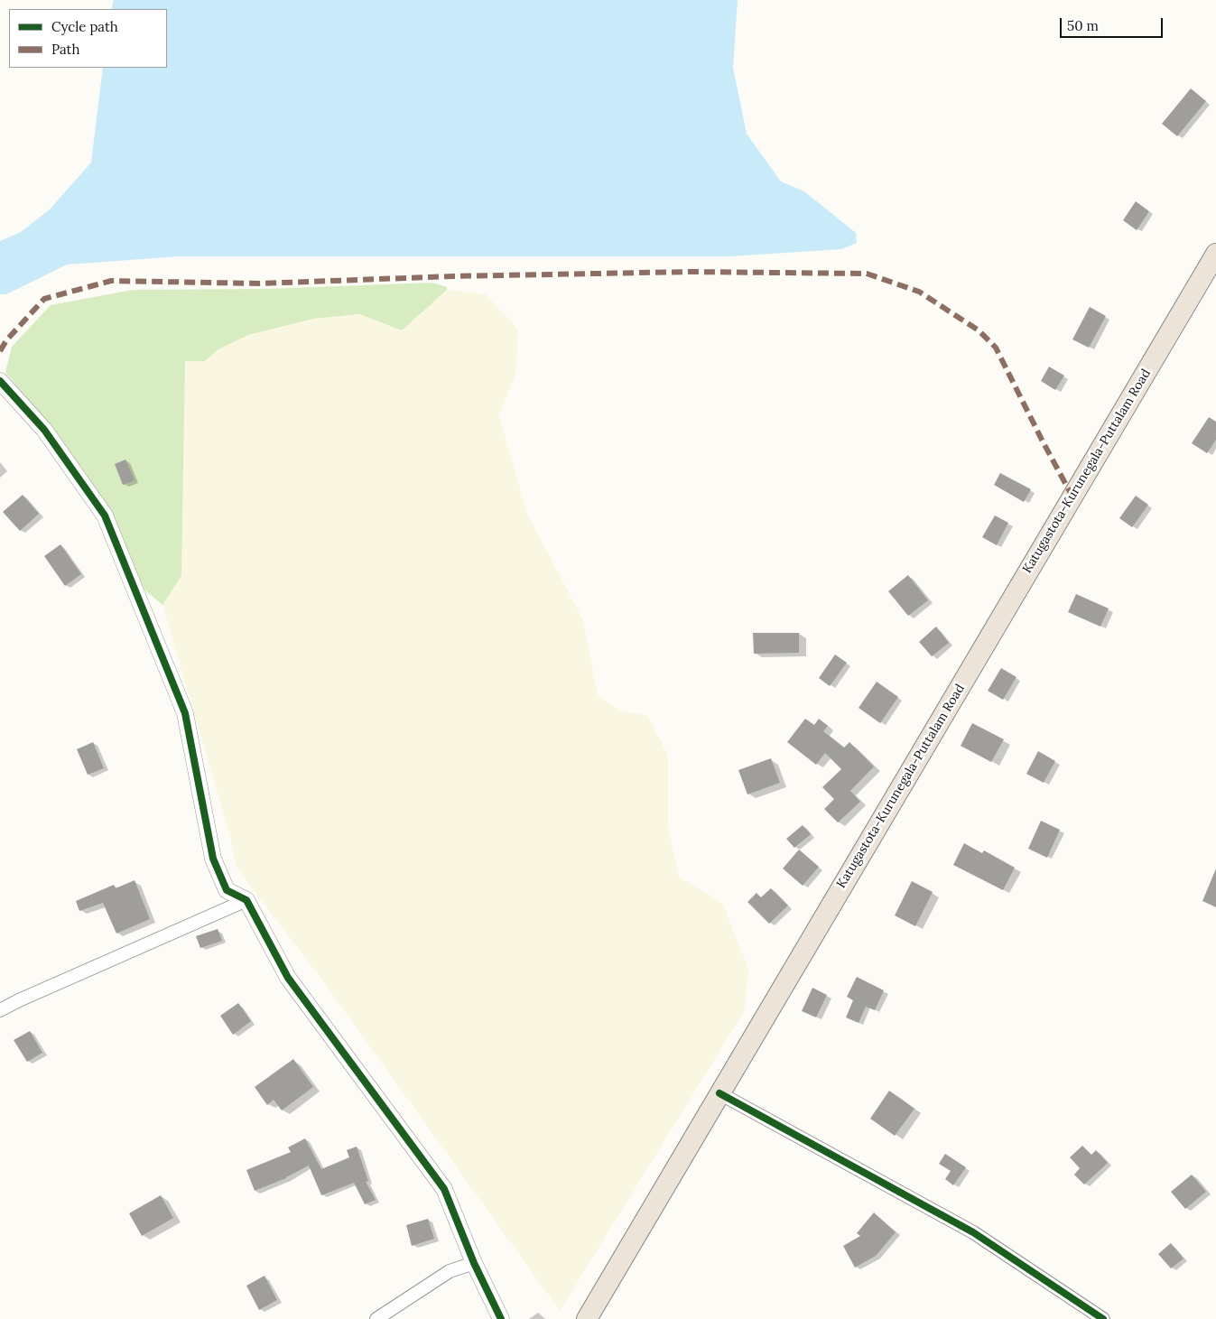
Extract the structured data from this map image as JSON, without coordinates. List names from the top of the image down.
{
  "streets": {
    "highway": ["Katugastota-Kurunegala-Puttalam Road"]
  },
  "legend": ["Cycle path", "Path"],
  "scale_bar": "50 m"
}
